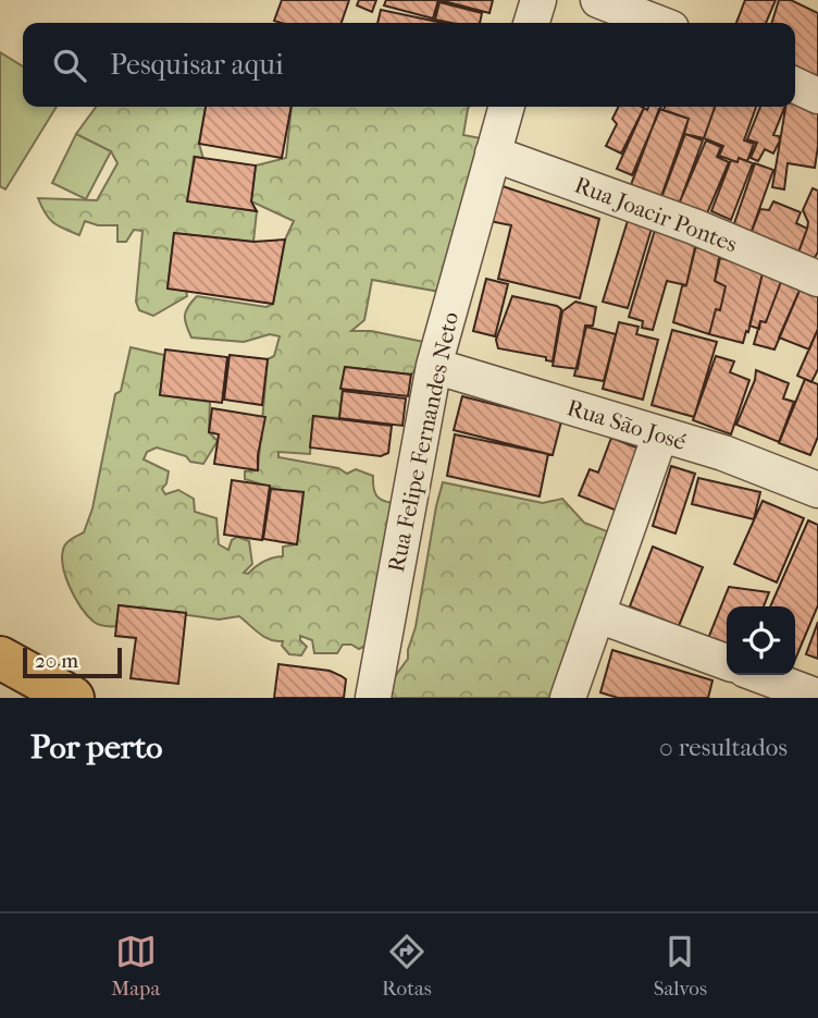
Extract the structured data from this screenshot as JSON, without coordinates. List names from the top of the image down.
{
  "streets": {
    "street": ["Rua Joacir Pontes", "Rua São José", "Rua Felipe Fernandes Neto"]
  },
  "crossings": [
    ["Rua Joacir Pontes", "Rua Felipe Fernandes Neto"],
    ["Rua São José", "Rua Felipe Fernandes Neto"]
  ],
  "scale_bar": "20 m",
  "page": {
    "search": "Pesquisar aqui",
    "scale": "20 m",
    "heading": ["Por perto", "0 resultados"],
    "nav": ["Mapa", "Rotas", "Salvos"]
  }
}
